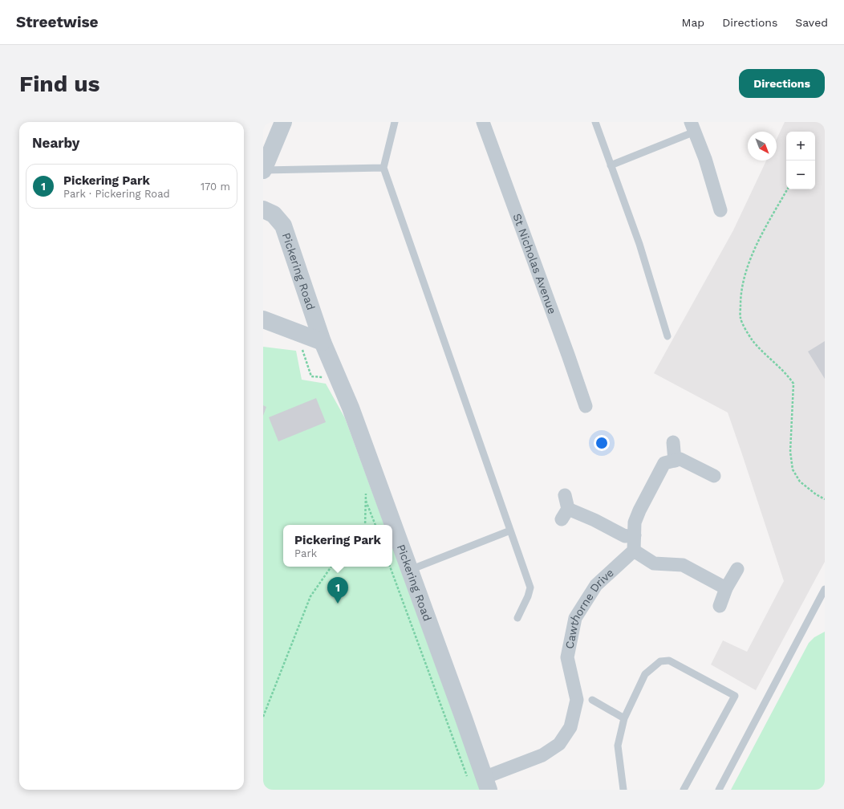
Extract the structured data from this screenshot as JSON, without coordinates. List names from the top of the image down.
{
  "streets": {
    "street": ["St Nicholas Avenue", "Pickering Road", "Cawthorne Drive"]
  },
  "crossings": [
    ["Pickering Road", "Cawthorne Drive"]
  ],
  "north": "bottom right",
  "page": {
    "header": "Streetwise",
    "nav": ["Map", "Directions", "Saved"],
    "buttons": "Directions",
    "title": "Find us",
    "heading": "Nearby",
    "map_buttons": ["+", "−"],
    "list": [
      {
        "mark": "1",
        "name": "Pickering Park",
        "note": "Park · Pickering Road",
        "value": "170 m"
      }
    ],
    "popup": ["Pickering Park", "Park"],
    "pins": "1"
  }
}
